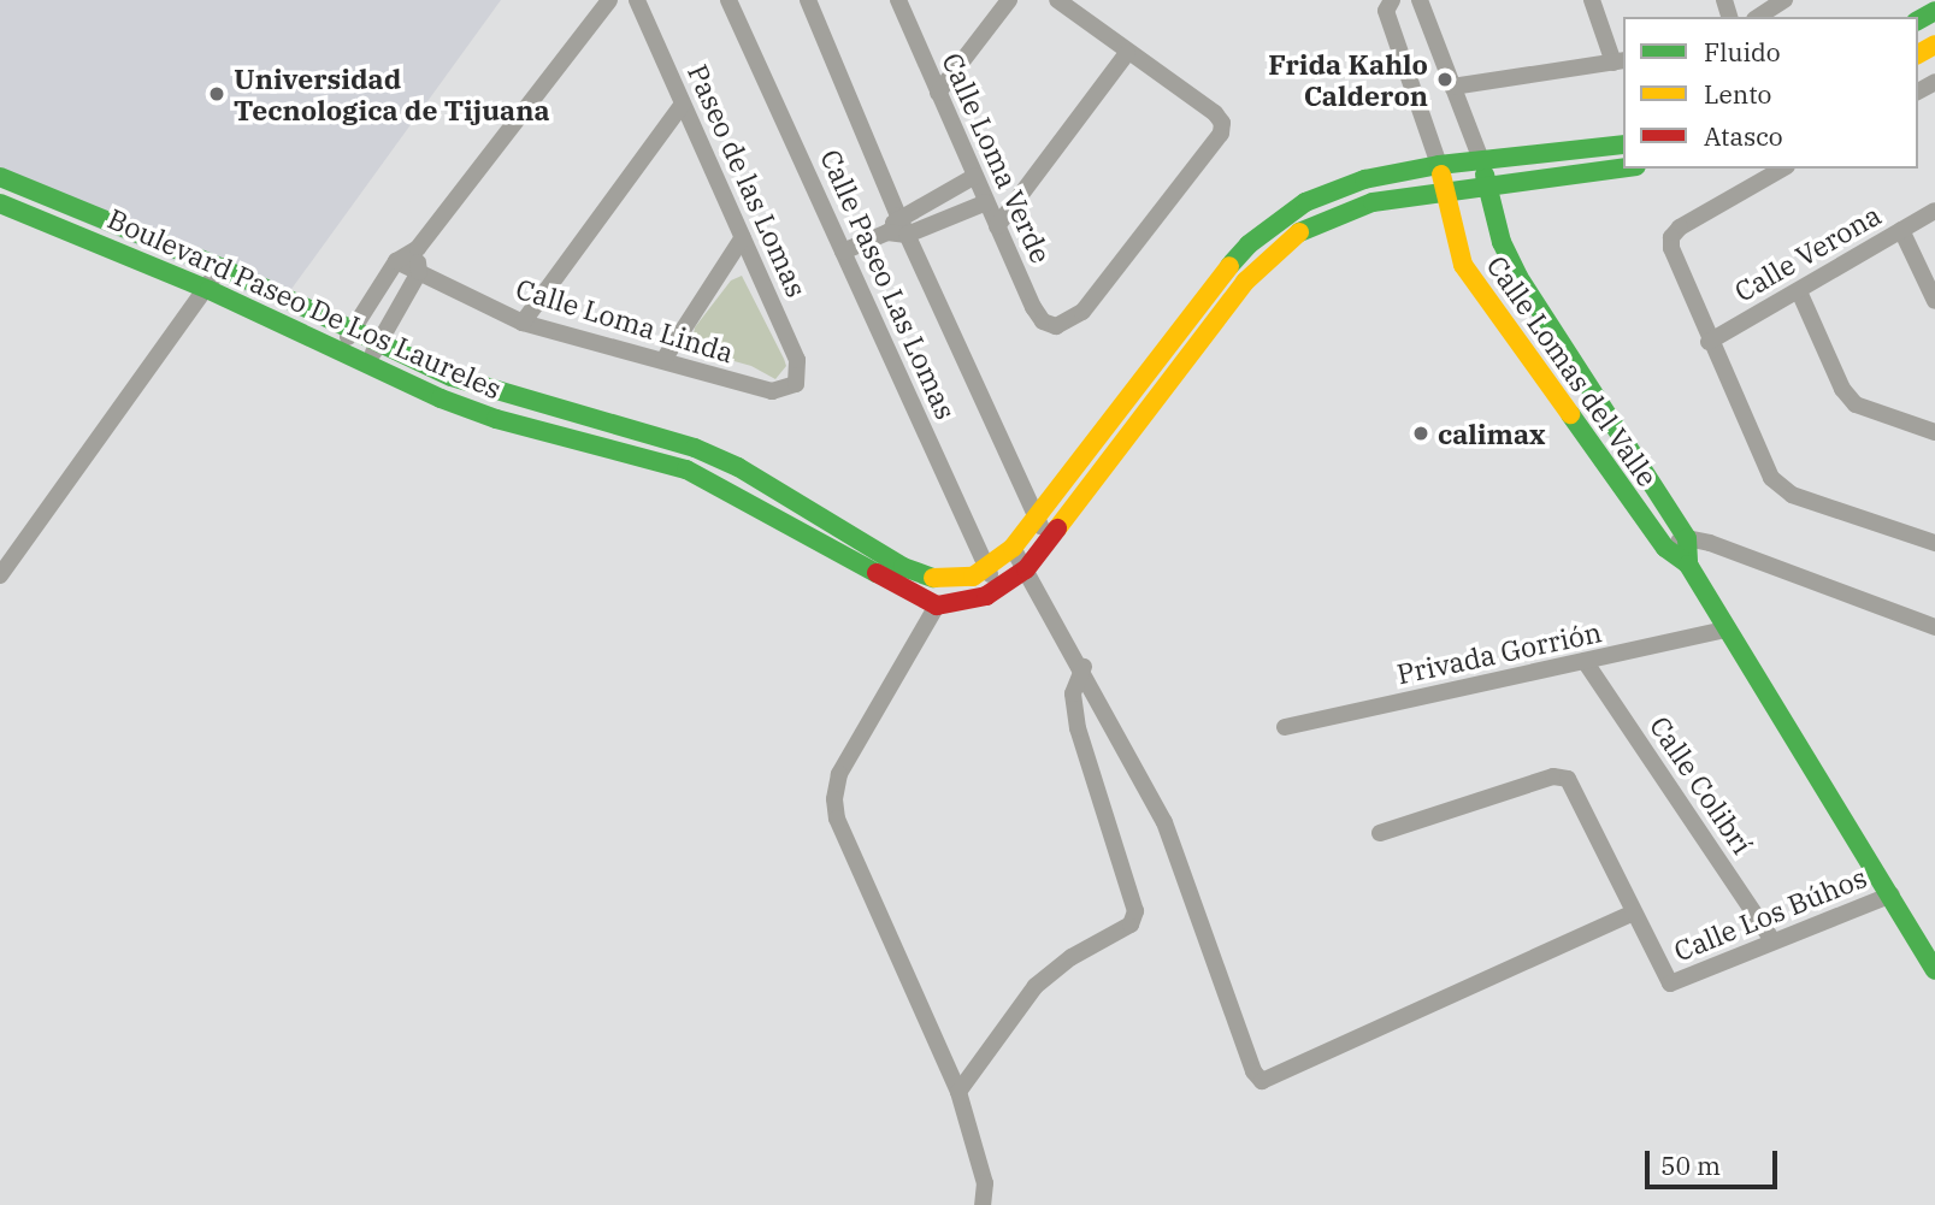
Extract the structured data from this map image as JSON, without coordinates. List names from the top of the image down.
{
  "streets": {
    "street": [
      "Calle Loma Verde",
      "Paseo de las Lomas",
      "Calle Verona",
      "Calle Paseo Las Lomas",
      "Boulevard Paseo De Los Laureles",
      "Calle Loma Linda",
      "Calle Lomas del Valle",
      "Privada Gorrión",
      "Calle Colibrí",
      "Calle Los Búhos"
    ]
  },
  "crossings": [
    ["Paseo de las Lomas", "Calle Loma Linda"],
    ["Calle Paseo Las Lomas", "Boulevard Paseo De Los Laureles"],
    ["Boulevard Paseo De Los Laureles", "Calle Lomas del Valle"],
    ["Calle Lomas del Valle", "Privada Gorrión"],
    ["Calle Lomas del Valle", "Calle Los Búhos"],
    ["Privada Gorrión", "Calle Colibrí"],
    ["Calle Colibrí", "Calle Los Búhos"]
  ],
  "places": ["Frida Kahlo Calderon", "Universidad Tecnologica de Tijuana", "calimax"],
  "legend": ["Fluido", "Lento", "Atasco"],
  "scale_bar": "50 m"
}
